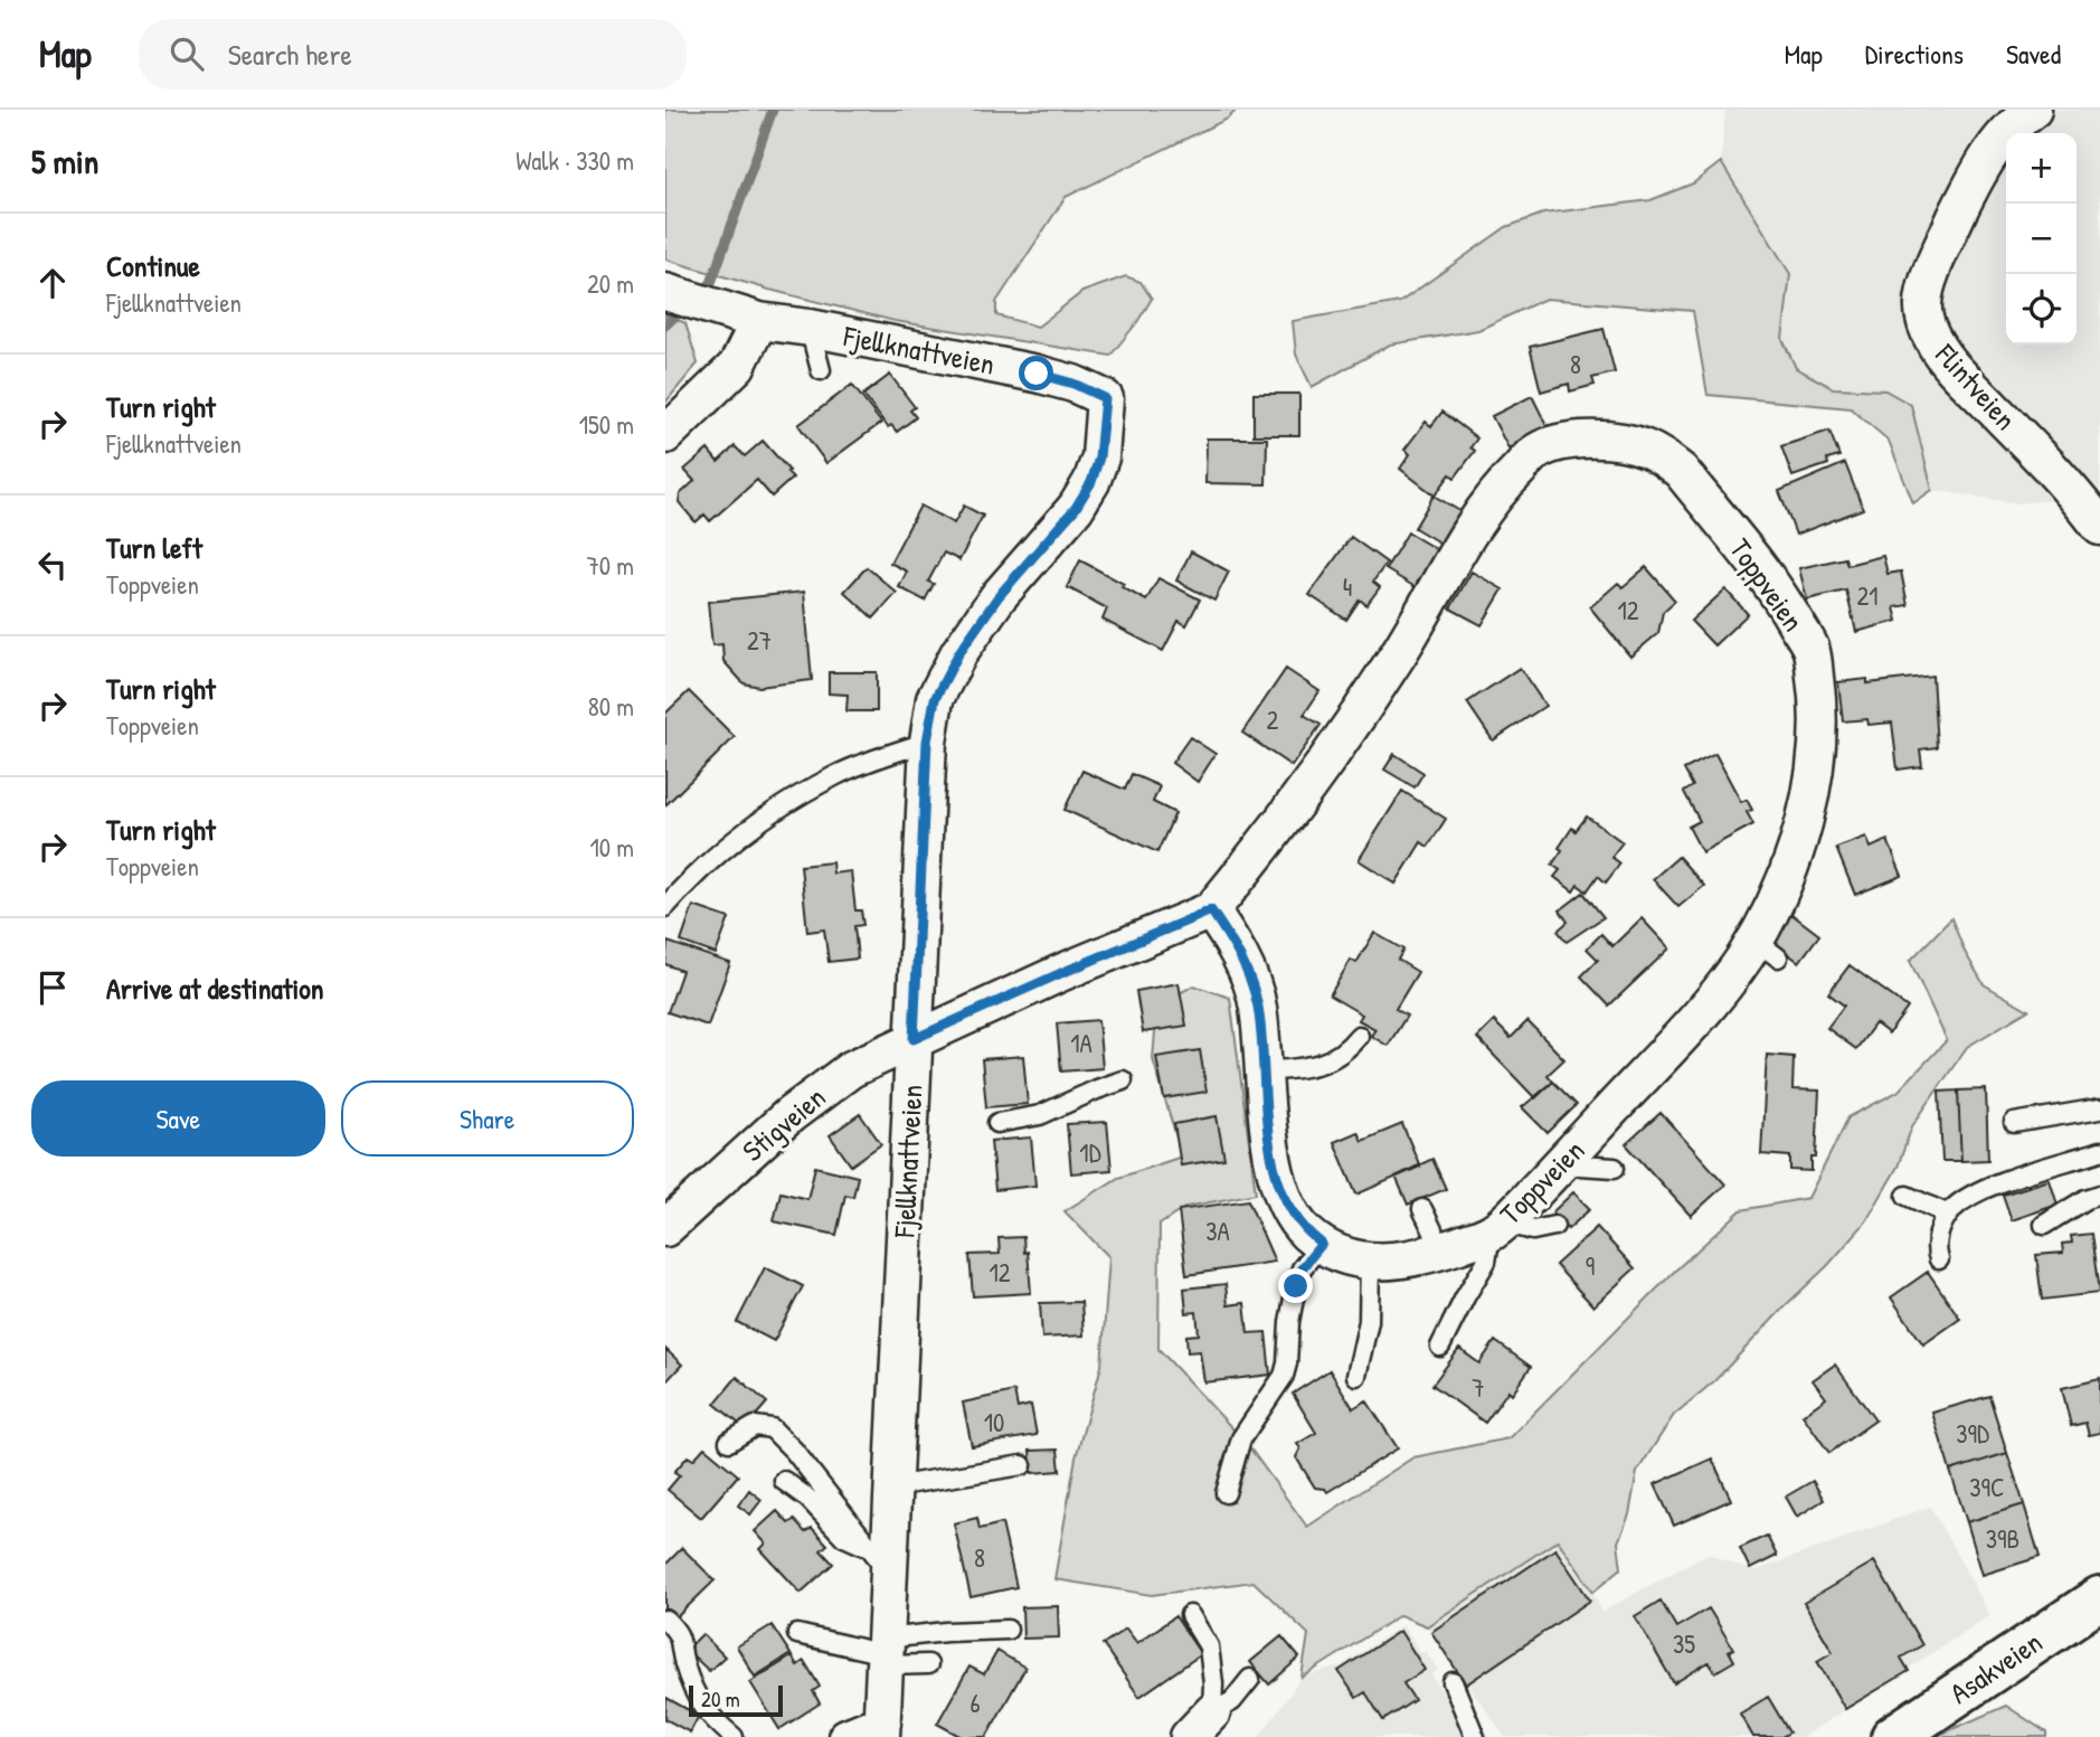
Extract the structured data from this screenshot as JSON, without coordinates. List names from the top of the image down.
{
  "streets": {
    "main road": ["Asakveien"],
    "street": [
      "Fjellknattveien",
      "Flintveien",
      "Toppveien",
      "Stigveien"
    ]
  },
  "crossings": [
    ["Fjellknattveien", "Toppveien"],
    ["Fjellknattveien", "Stigveien"],
    ["Toppveien", "Stigveien"]
  ],
  "house_numbers": [
    "8",
    "4",
    "21",
    "12",
    "27",
    "2",
    "1A",
    "1D",
    "3A",
    "9",
    "12",
    "7",
    "10",
    "39D",
    "39C",
    "39B",
    "8",
    "35",
    "6"
  ],
  "scale_bar": "20 m",
  "page": {
    "header": "Map",
    "search": "Search here",
    "nav": ["Map", "Directions", "Saved"],
    "heading": ["5 min", "Walk · 330 m"],
    "map_buttons": ["+", "−"],
    "list": [
      ["Continue", "Fjellknattveien", "20 m"],
      ["Turn right", "Fjellknattveien", "150 m"],
      ["Turn left", "Toppveien", "70 m"],
      ["Turn right", "Toppveien", "80 m"],
      ["Turn right", "Toppveien", "10 m"],
      "Arrive at destination"
    ],
    "buttons": ["Save", "Share"],
    "scale": "20 m"
  }
}
